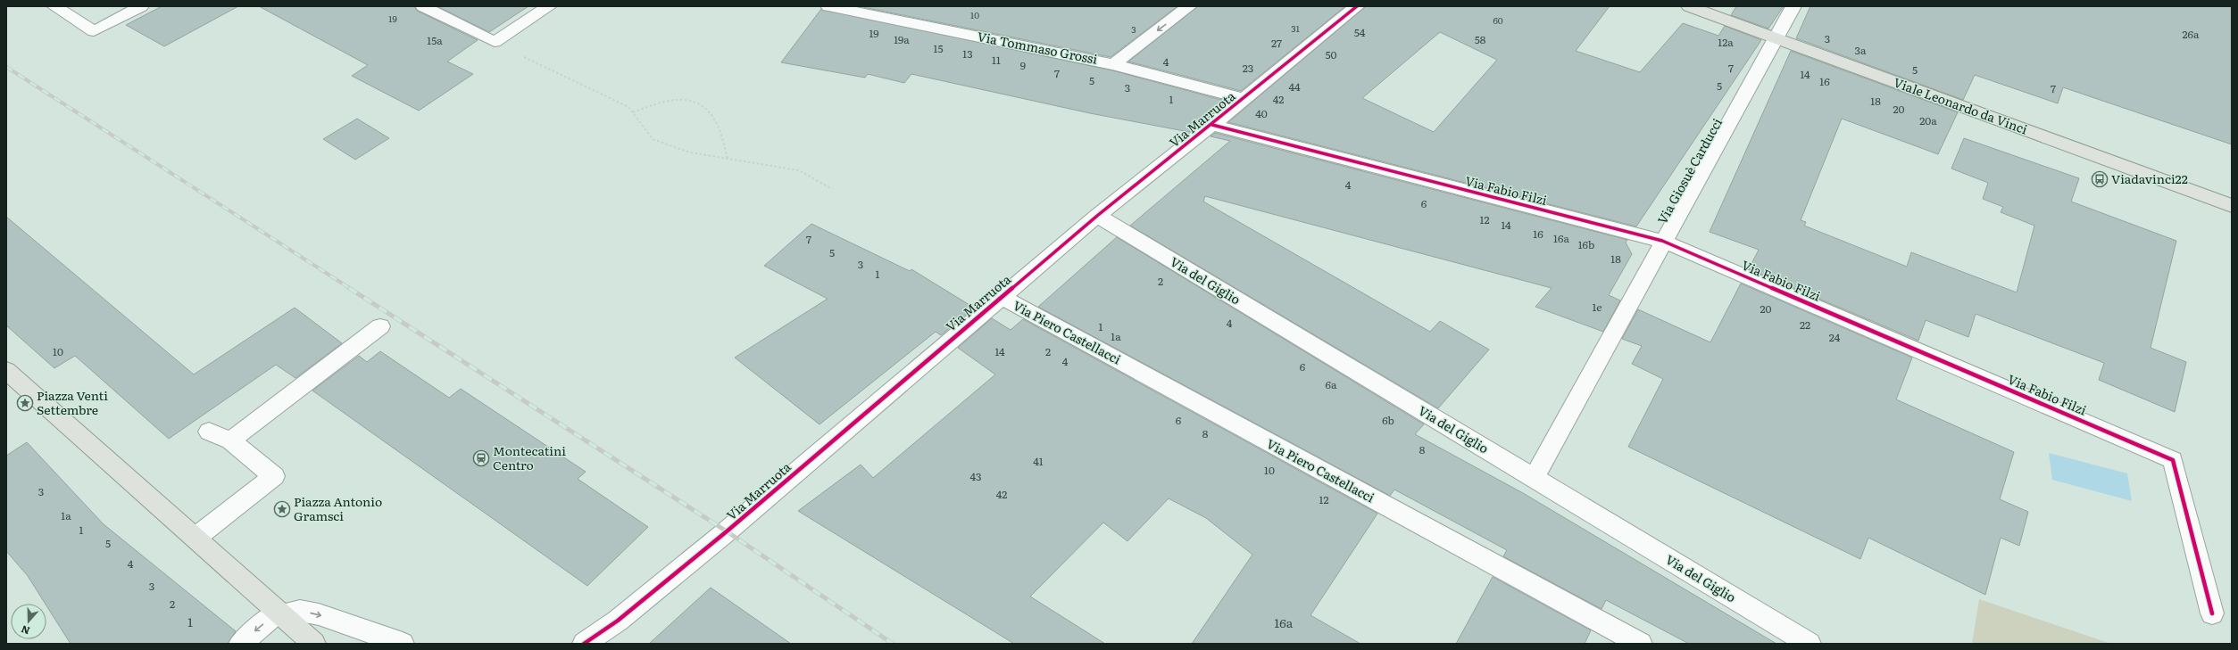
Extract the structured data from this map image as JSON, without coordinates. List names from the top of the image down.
{
  "streets": {
    "main road": ["Viale Leonardo da Vinci"],
    "street": [
      "Via Tommaso Grossi",
      "Via Marruota",
      "Via Giosuè Carducci",
      "Via Fabio Filzi",
      "Via del Giglio",
      "Via Piero Castellacci"
    ]
  },
  "crossings": [
    ["Via Tommaso Grossi", "Via Marruota"],
    ["Viale Leonardo da Vinci", "Via Giosuè Carducci"],
    ["Via Marruota", "Via Fabio Filzi"],
    ["Via Marruota", "Via del Giglio"],
    ["Via Marruota", "Via Piero Castellacci"],
    ["Via Giosuè Carducci", "Via Fabio Filzi"],
    ["Via Giosuè Carducci", "Via del Giglio"]
  ],
  "places": {
    "bus stop": ["Viadavinci22"],
    "place": ["Piazza Venti Settembre", "Piazza Antonio Gramsci"],
    "station": ["Montecatini Centro"]
  },
  "house_numbers": [
    "10",
    "19",
    "60",
    "31",
    "3",
    "54",
    "19",
    "26a",
    "3",
    "19a",
    "58",
    "15a",
    "12a",
    "27",
    "15",
    "3a",
    "13",
    "50",
    "11",
    "4",
    "9",
    "23",
    "7",
    "5",
    "7",
    "14",
    "5",
    "16",
    "5",
    "44",
    "3",
    "7",
    "1",
    "42",
    "18",
    "20",
    "40",
    "20a",
    "4",
    "6",
    "12",
    "14",
    "16",
    "16a",
    "7",
    "16b",
    "5",
    "18",
    "3",
    "1",
    "2",
    "1e",
    "20",
    "4",
    "22",
    "1",
    "1a",
    "24",
    "10",
    "14",
    "2",
    "4",
    "6",
    "6a",
    "6",
    "6b",
    "8",
    "8",
    "41",
    "10",
    "43",
    "3",
    "42",
    "12",
    "1a",
    "1",
    "5",
    "4",
    "3",
    "2",
    "1",
    "16a"
  ],
  "north": "bottom"
}
